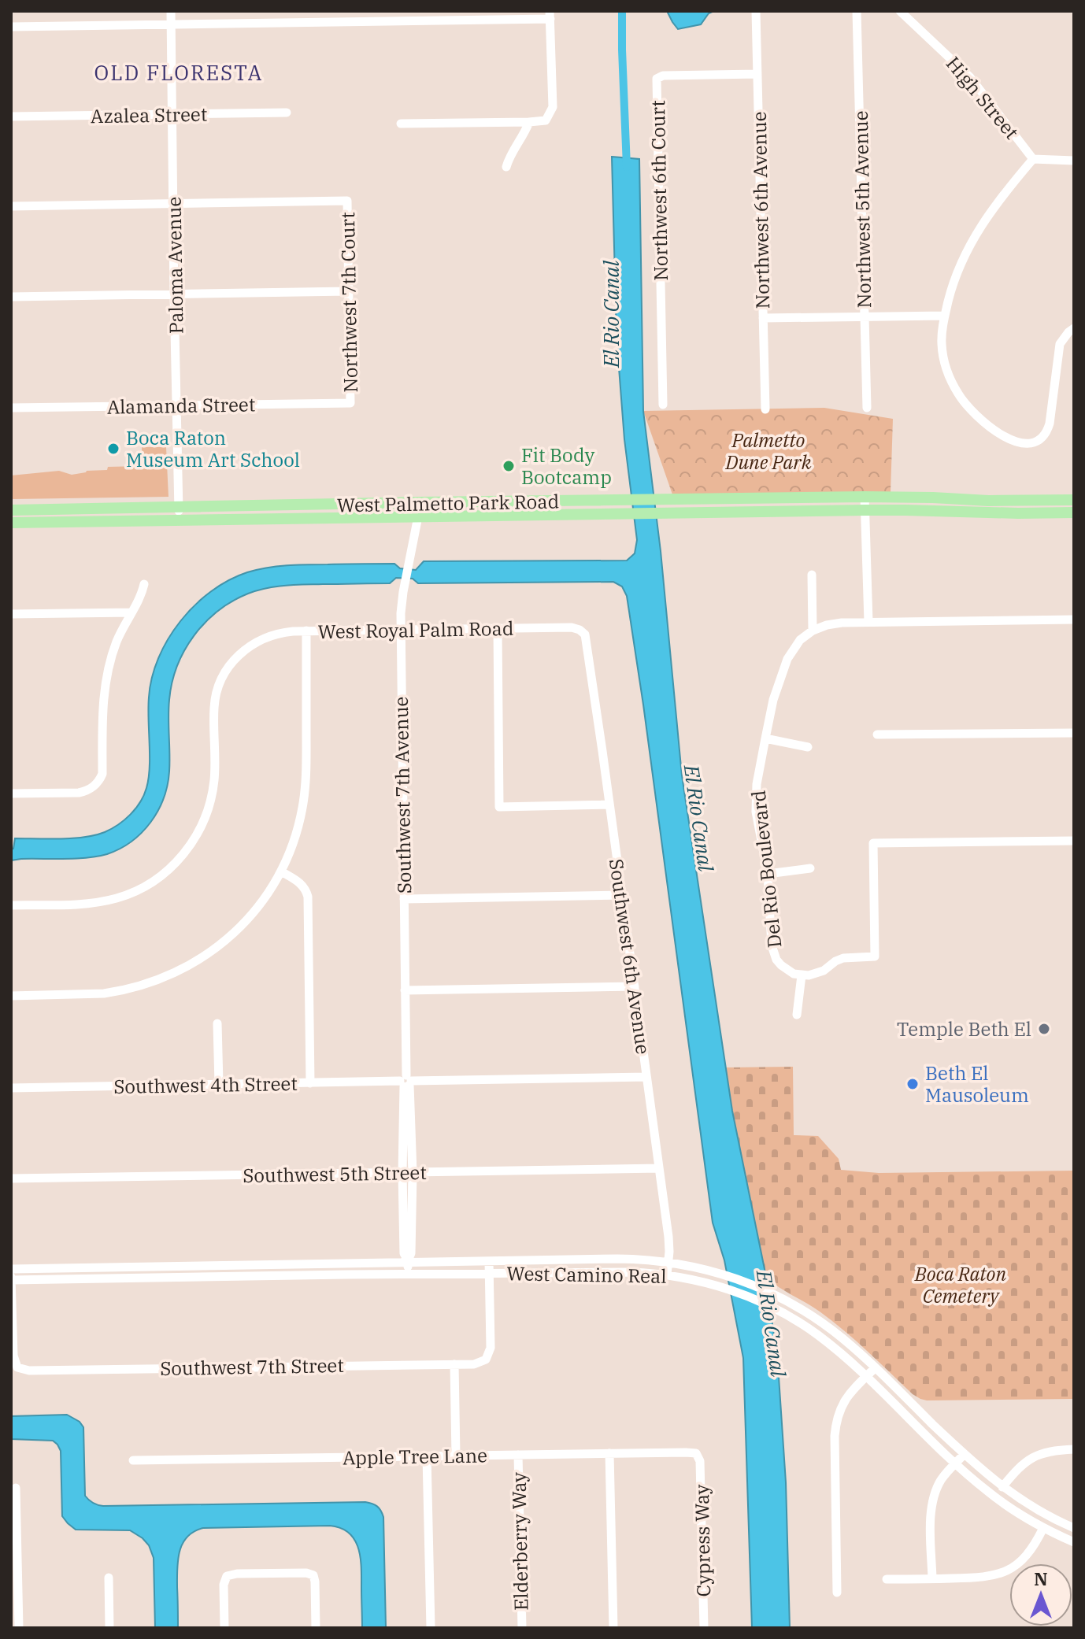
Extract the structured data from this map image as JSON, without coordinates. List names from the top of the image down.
{
  "streets": {
    "main road": ["West Palmetto Park Road"],
    "street": [
      "High Street",
      "Azalea Street",
      "Northwest 6th Court",
      "Northwest 5th Avenue",
      "Northwest 6th Avenue",
      "Paloma Avenue",
      "Northwest 7th Court",
      "Alamanda Street",
      "West Royal Palm Road",
      "Southwest 7th Avenue",
      "Del Rio Boulevard",
      "Southwest 6th Avenue",
      "Southwest 4th Street",
      "Southwest 5th Street",
      "West Camino Real",
      "Southwest 7th Street",
      "Apple Tree Lane",
      "Cypress Way",
      "Elderberry Way"
    ]
  },
  "crossings": [
    ["Azalea Street", "Paloma Avenue"],
    ["Northwest 6th Court", "Northwest 6th Avenue"],
    ["Paloma Avenue", "Northwest 7th Court"],
    ["Paloma Avenue", "Alamanda Street"],
    ["Paloma Avenue", "West Palmetto Park Road"],
    ["Northwest 7th Court", "Alamanda Street"],
    ["West Palmetto Park Road", "Southwest 7th Avenue"],
    ["West Royal Palm Road", "Southwest 7th Avenue"],
    ["West Royal Palm Road", "Southwest 6th Avenue"],
    ["Southwest 7th Avenue", "Southwest 4th Street"],
    ["Southwest 7th Avenue", "Southwest 5th Street"],
    ["Southwest 7th Avenue", "West Camino Real"],
    ["Southwest 6th Avenue", "Southwest 4th Street"],
    ["Southwest 6th Avenue", "Southwest 5th Street"],
    ["Southwest 6th Avenue", "West Camino Real"],
    ["West Camino Real", "Southwest 7th Street"],
    ["Apple Tree Lane", "Cypress Way"],
    ["Apple Tree Lane", "Elderberry Way"]
  ],
  "districts": ["OLD FLORESTA"],
  "water": ["El Rio Canal"],
  "parks": ["Palmetto Dune Park", "Boca Raton Cemetery"],
  "places": [
    "Boca Raton Museum Art School",
    "Fit Body Bootcamp",
    "Temple Beth El",
    "Beth El Mausoleum"
  ],
  "north": "top"
}
